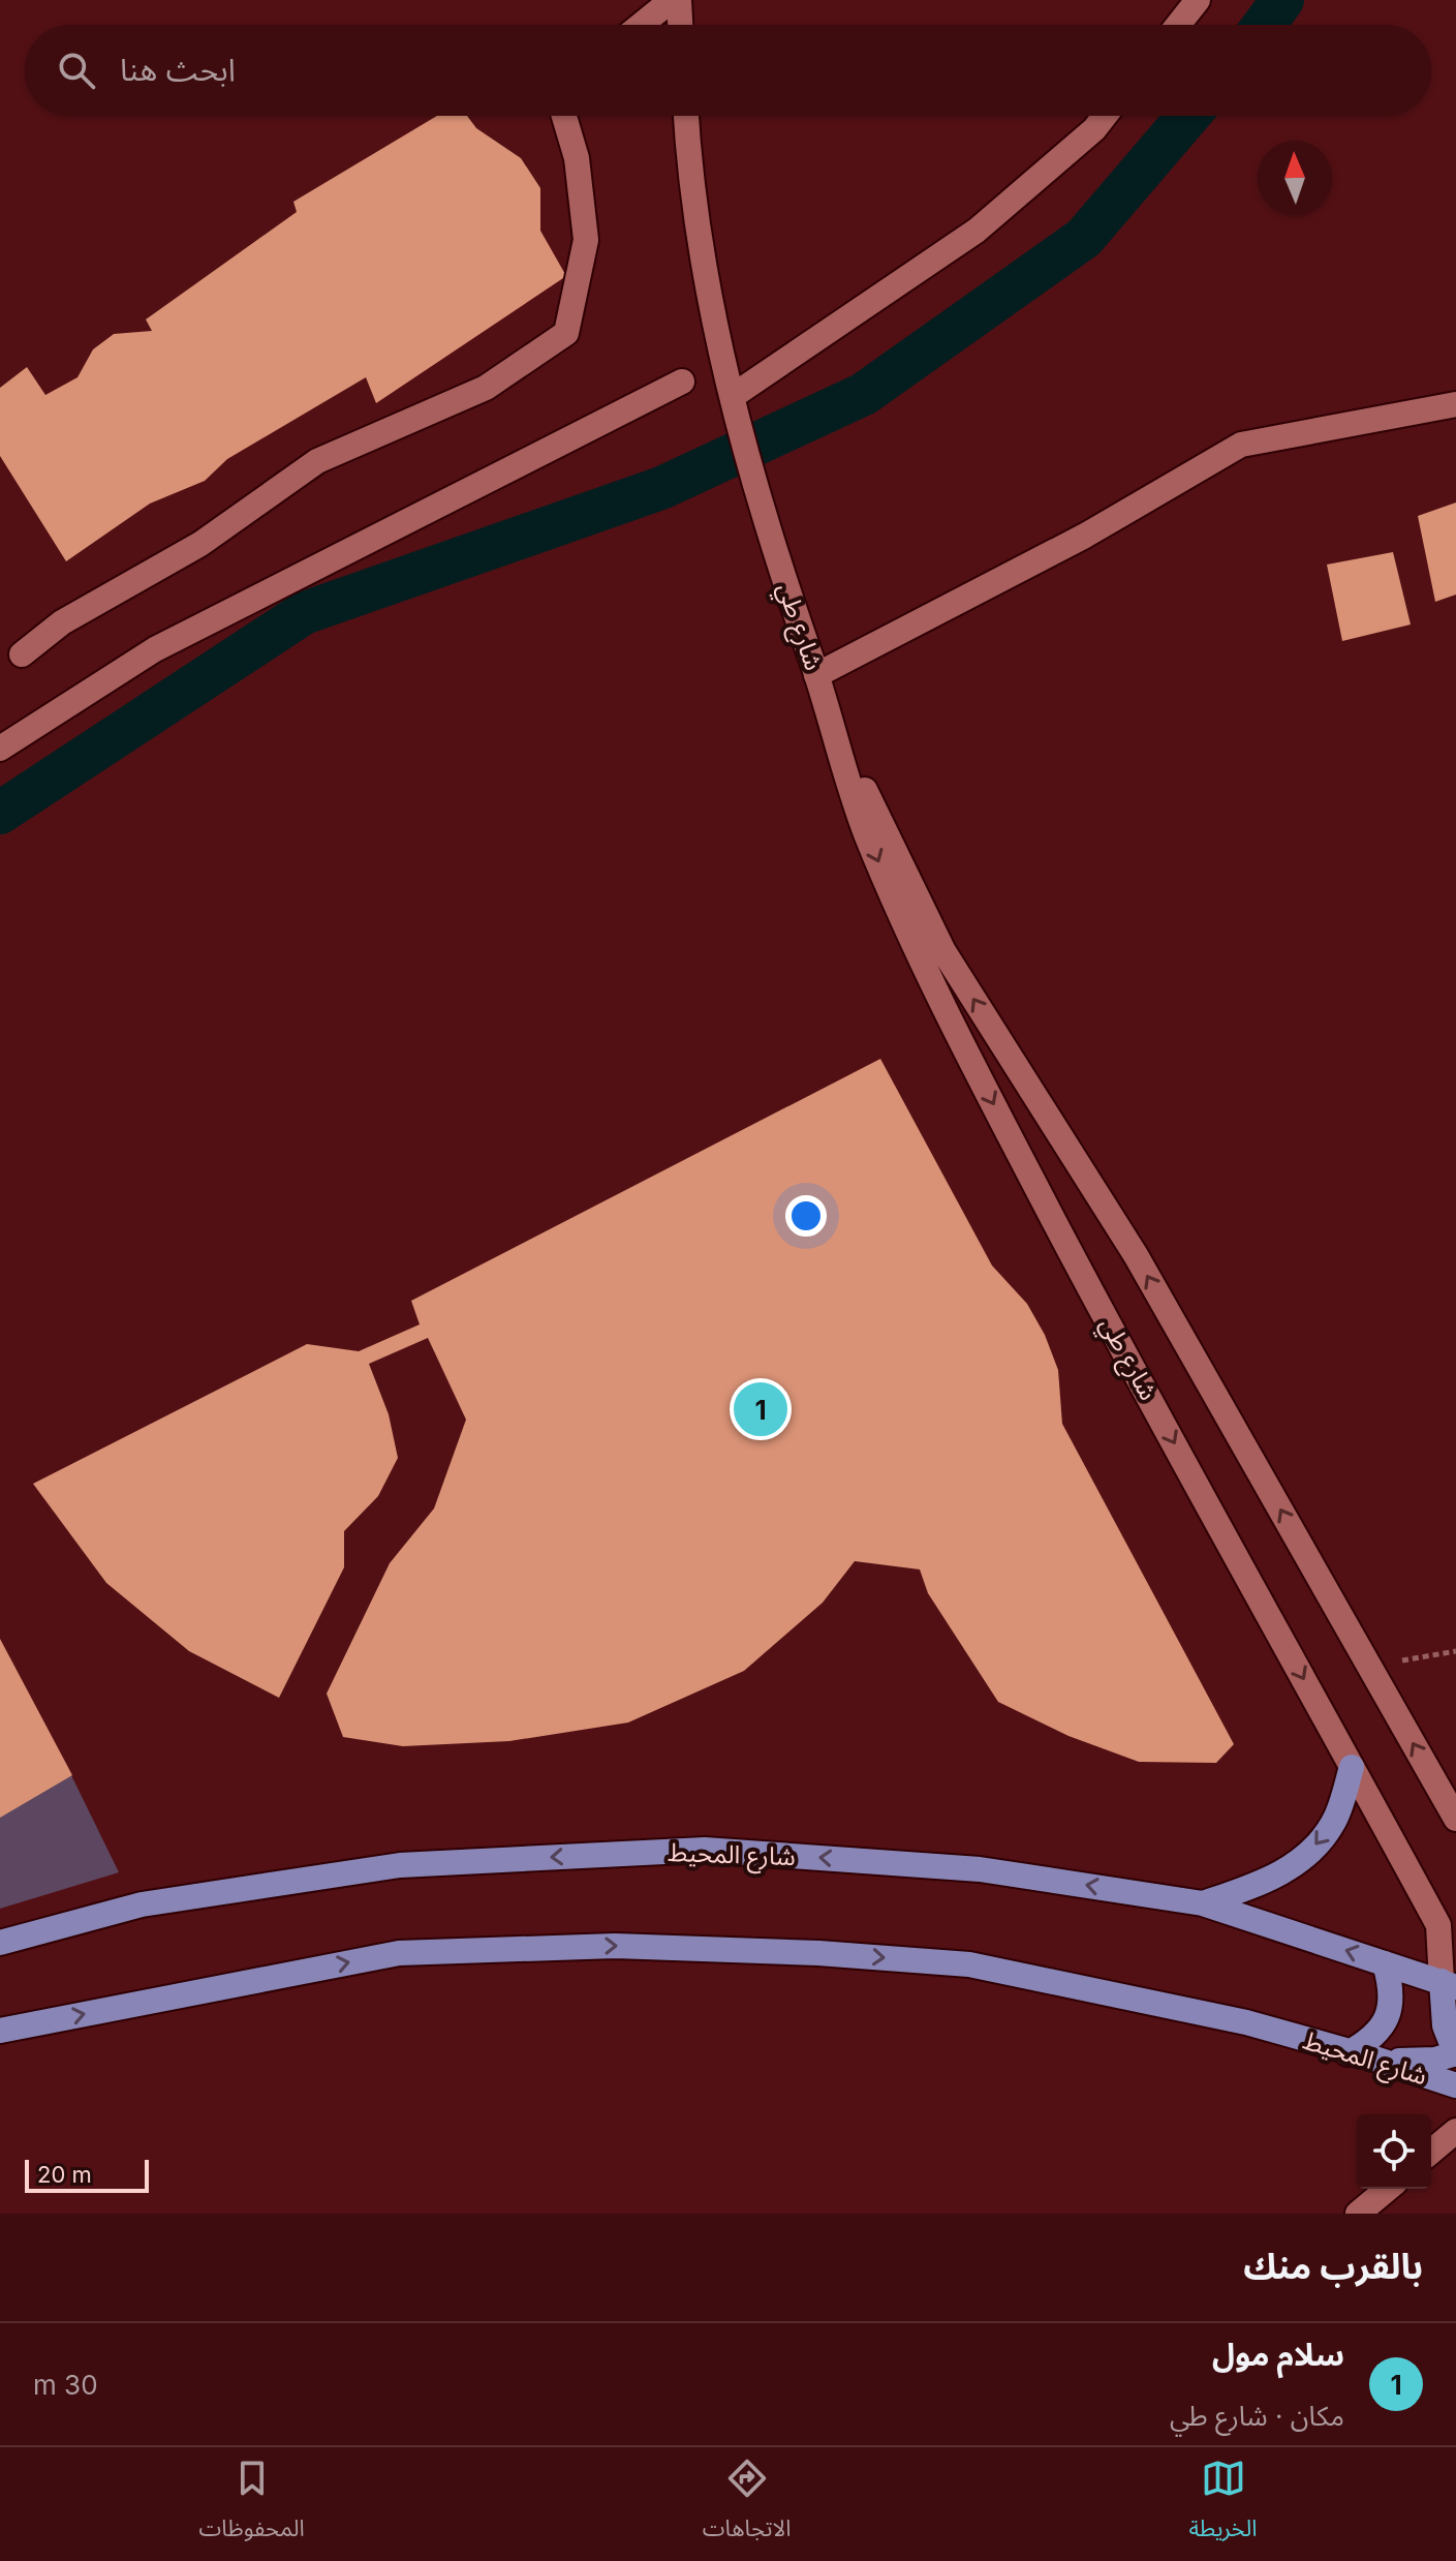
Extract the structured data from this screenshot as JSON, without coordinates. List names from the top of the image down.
{
  "streets": {
    "main road": ["شارع المحيط"],
    "street": ["شارع طي"]
  },
  "crossings": [
    ["شارع طي", "شارع المحيط"]
  ],
  "scale_bar": "20 m",
  "north": "top",
  "page": {
    "search": "ابحث هنا",
    "pins": "1",
    "scale": "20 m",
    "heading": "بالقرب منك",
    "list": [
      {
        "mark": "1",
        "name": "سلام مول",
        "note": "مكان · شارع طي",
        "value": "30 m"
      }
    ],
    "nav": ["الخريطة", "الاتجاهات", "المحفوظات"]
  }
}
